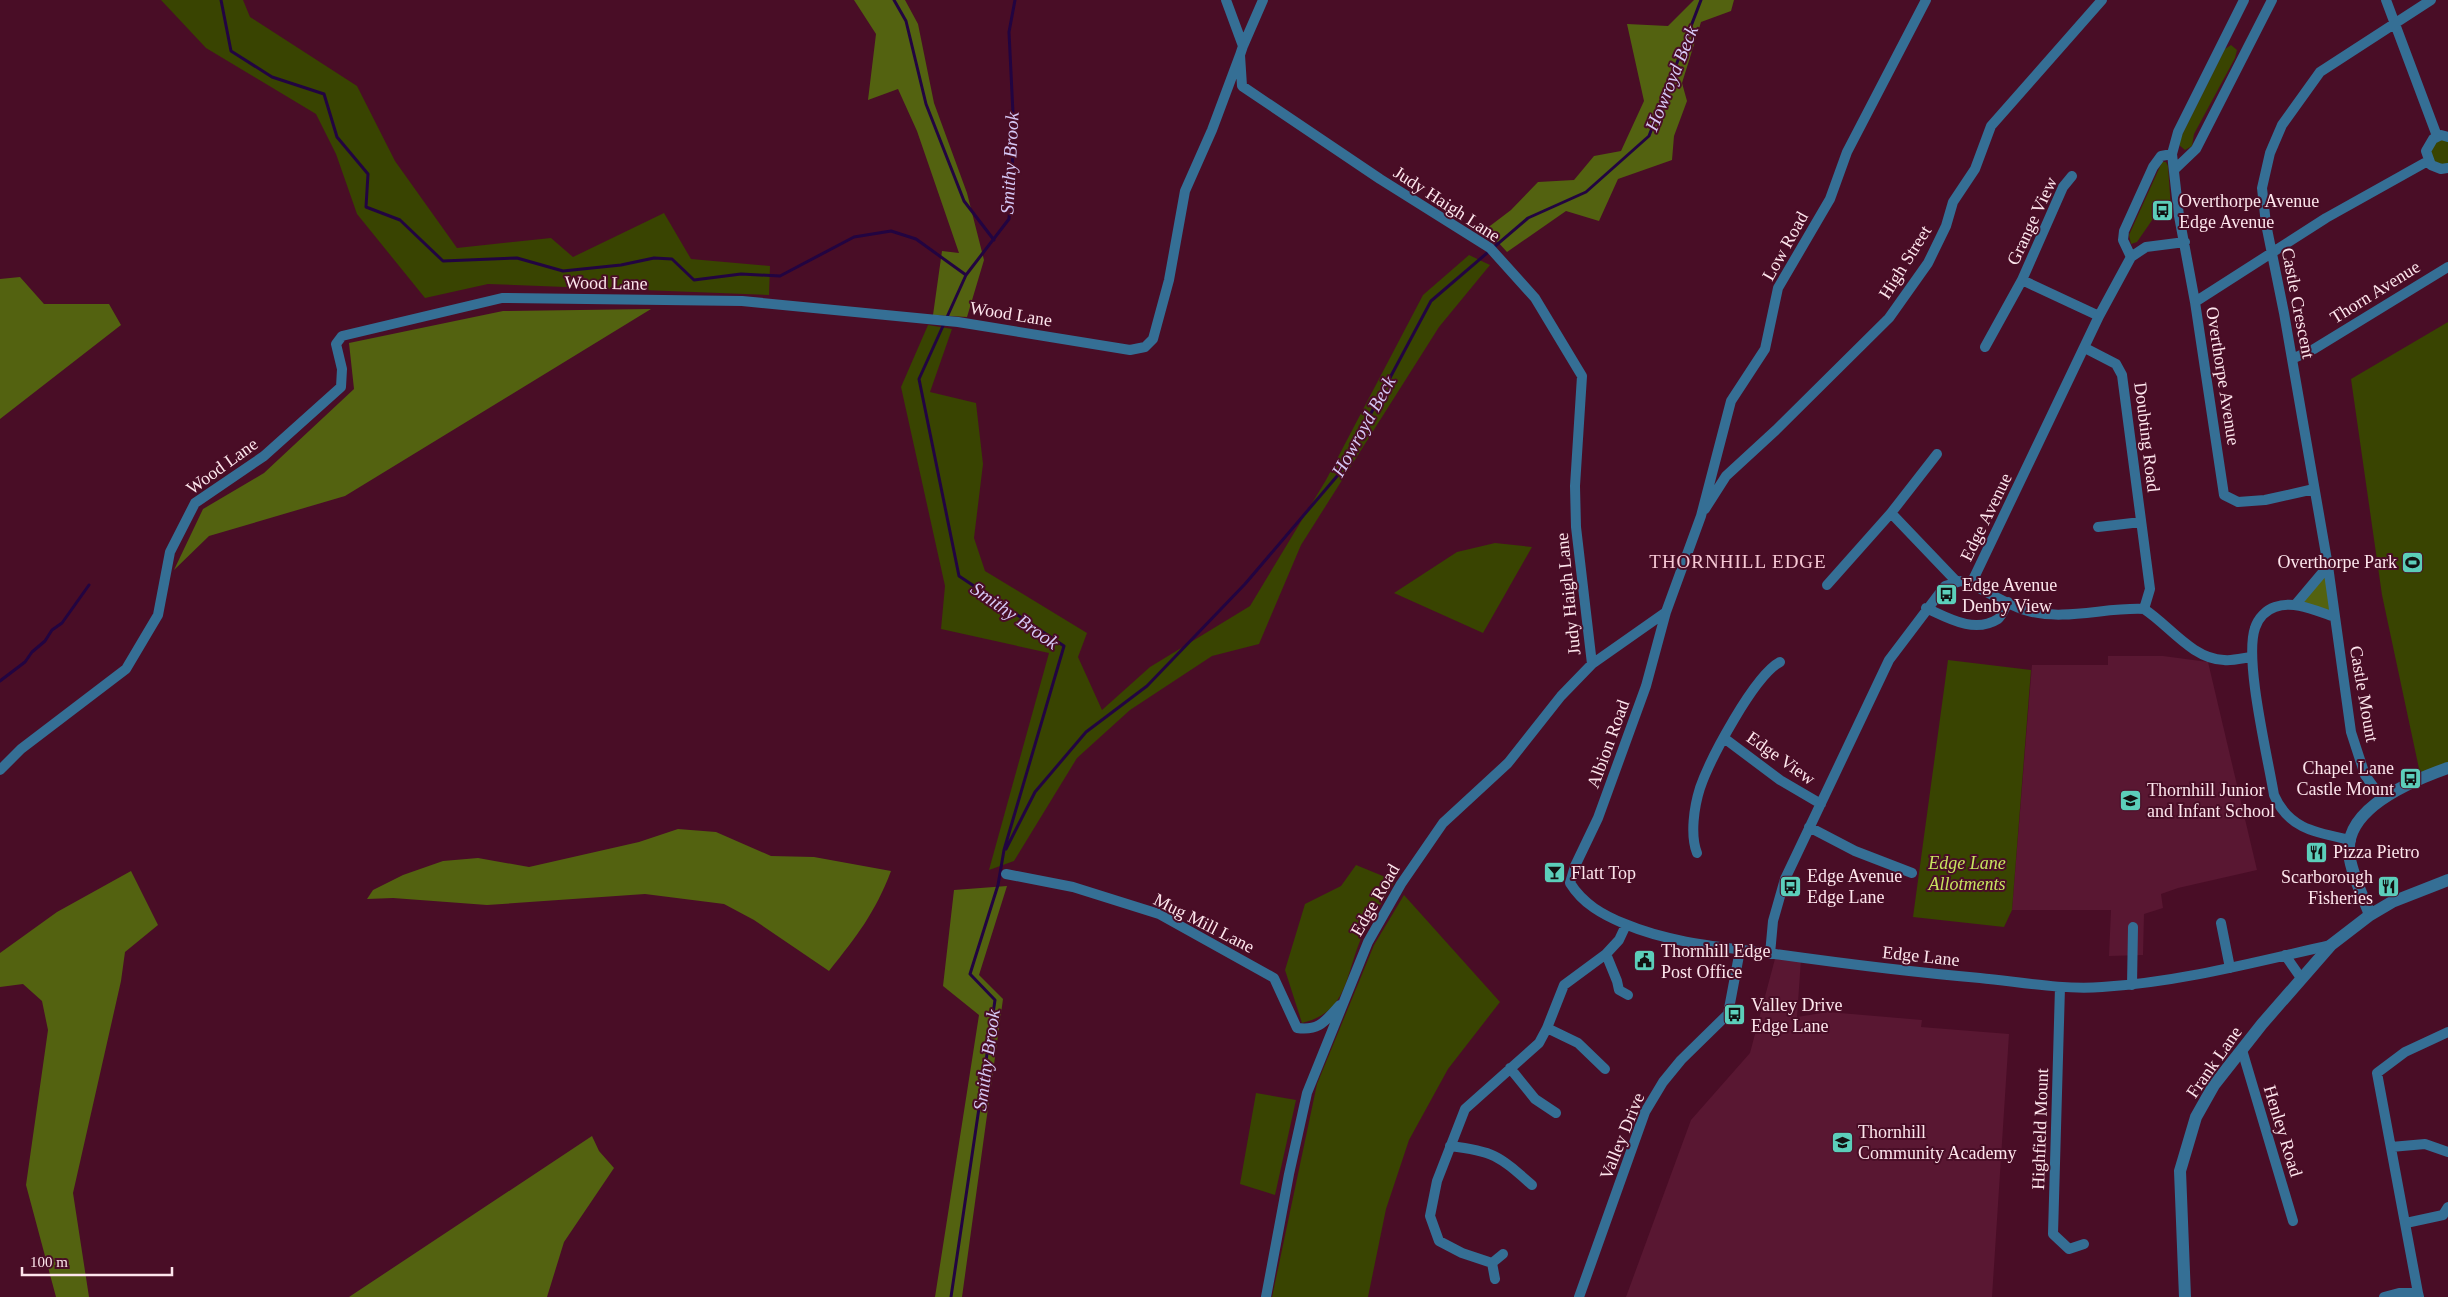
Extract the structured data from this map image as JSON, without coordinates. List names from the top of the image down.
{
  "streets": {
    "street": [
      "Judy Haigh Lane",
      "Grange View",
      "Low Road",
      "High Street",
      "Wood Lane",
      "Thorn Avenue",
      "Castle Crescent",
      "Overthorpe Avenue",
      "Doubting Road",
      "Edge Avenue",
      "Castle Mount",
      "Albion Road",
      "Edge View",
      "Edge Road",
      "Mug Mill Lane",
      "Edge Lane",
      "Frank Lane",
      "Highfield Mount",
      "Henley Road",
      "Valley Drive"
    ]
  },
  "crossings": [
    ["Judy Haigh Lane", "Edge Road"],
    ["Grange View", "Edge Avenue"],
    ["Low Road", "High Street"],
    ["Low Road", "Albion Road"],
    ["High Street", "Albion Road"],
    ["Thorn Avenue", "Castle Crescent"],
    ["Castle Crescent", "Overthorpe Avenue"],
    ["Castle Crescent", "Castle Mount"],
    ["Doubting Road", "Edge Avenue"],
    ["Edge Avenue", "Edge View"],
    ["Edge Avenue", "Edge Lane"],
    ["Albion Road", "Edge Road"],
    ["Albion Road", "Edge Lane"],
    ["Edge Road", "Mug Mill Lane"],
    ["Edge Lane", "Frank Lane"],
    ["Edge Lane", "Highfield Mount"],
    ["Edge Lane", "Valley Drive"],
    ["Frank Lane", "Henley Road"]
  ],
  "districts": ["THORNHILL EDGE"],
  "water": ["Howroyd Beck", "Smithy Brook"],
  "parks": ["Edge Lane Allotments"],
  "places": {
    "bus stop": [
      "Overthorpe Avenue Edge Avenue",
      "Edge Avenue Denby View",
      "Chapel Lane Castle Mount",
      "Edge Avenue Edge Lane",
      "Valley Drive Edge Lane"
    ],
    "sports": ["Overthorpe Park"],
    "school or university": ["Thornhill Junior and Infant School", "Thornhill Community Academy"],
    "restaurant": ["Pizza Pietro", "Scarborough Fisheries"],
    "bar": ["Flatt Top"],
    "public building": ["Thornhill Edge Post Office"]
  },
  "scale_bar": "100 m"
}
